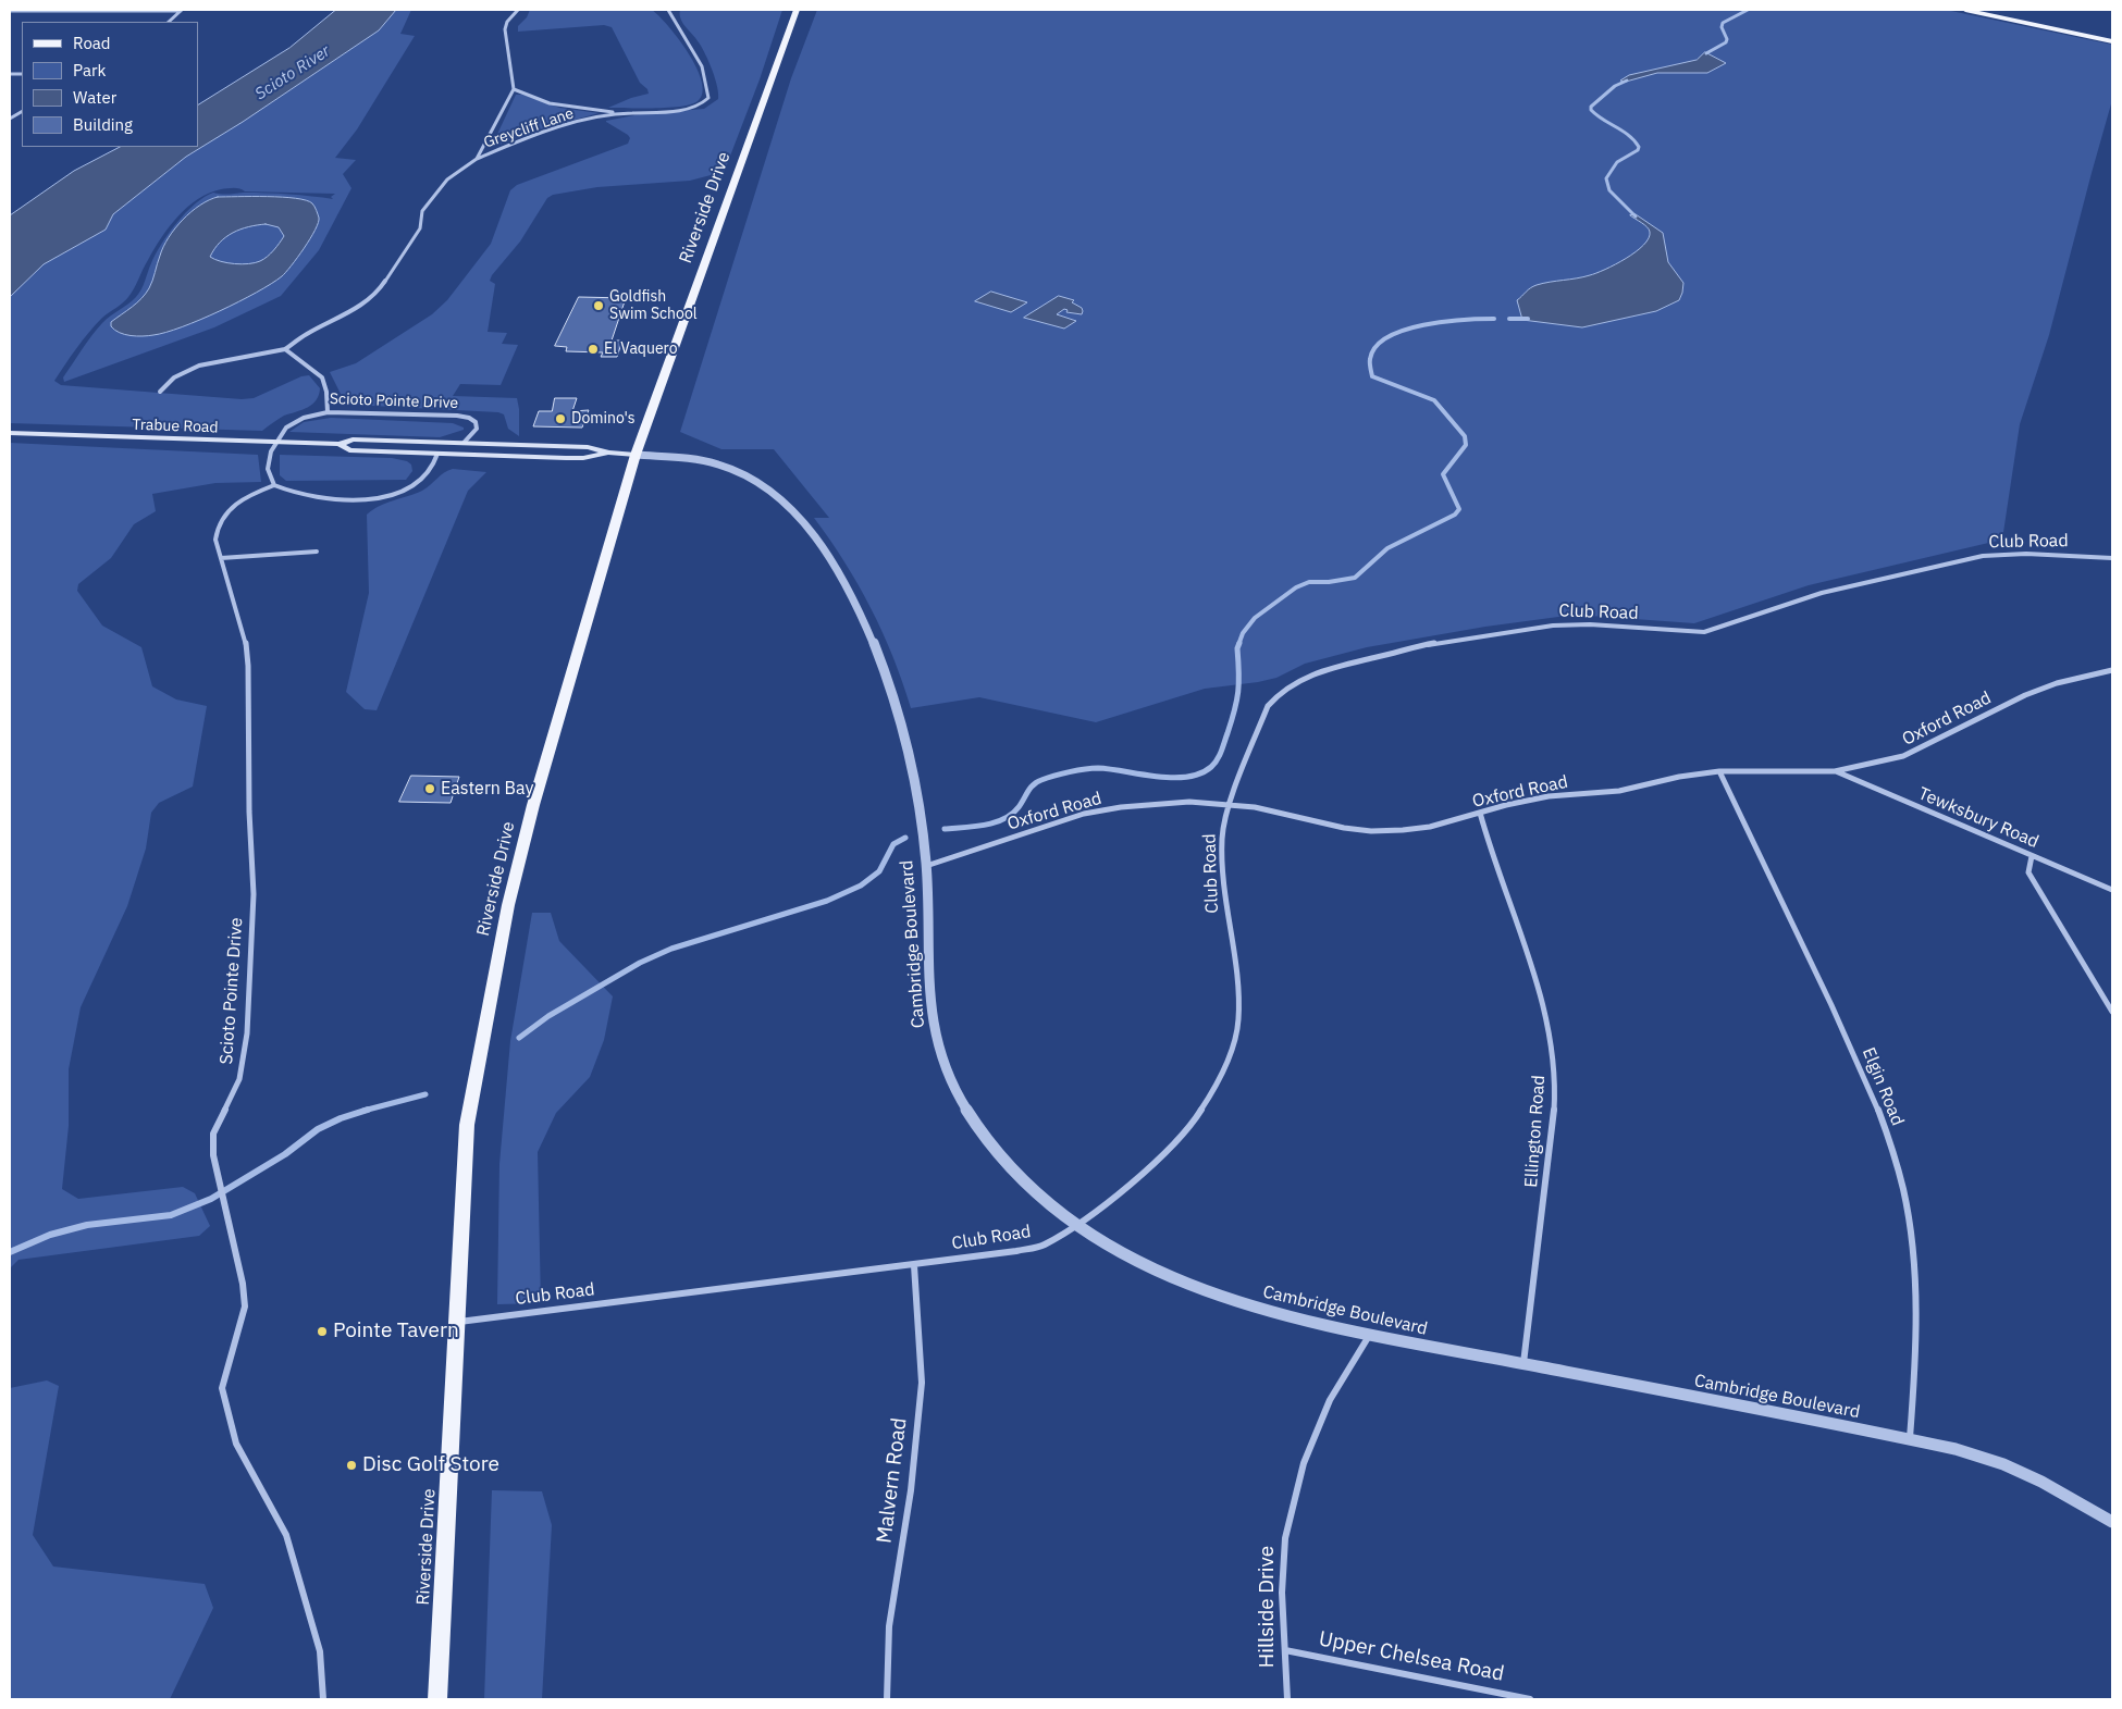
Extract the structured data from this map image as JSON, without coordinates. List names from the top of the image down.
{
  "streets": {
    "main road": ["Riverside Drive", "Trabue Road"],
    "street": [
      "Greycliff Lane",
      "Scioto Pointe Drive",
      "Club Road",
      "Oxford Road",
      "Tewksbury Road",
      "Cambridge Boulevard",
      "Elgin Road",
      "Ellington Road",
      "Malvern Road",
      "Hillside Drive",
      "Upper Chelsea Road"
    ]
  },
  "crossings": [
    ["Riverside Drive", "Trabue Road"],
    ["Riverside Drive", "Club Road"],
    ["Riverside Drive", "Cambridge Boulevard"],
    ["Scioto Pointe Drive", "Trabue Road"],
    ["Trabue Road", "Cambridge Boulevard"],
    ["Club Road", "Oxford Road"],
    ["Club Road", "Cambridge Boulevard"],
    ["Club Road", "Malvern Road"],
    ["Oxford Road", "Tewksbury Road"],
    ["Oxford Road", "Cambridge Boulevard"],
    ["Oxford Road", "Elgin Road"],
    ["Oxford Road", "Ellington Road"],
    ["Cambridge Boulevard", "Elgin Road"],
    ["Cambridge Boulevard", "Ellington Road"],
    ["Cambridge Boulevard", "Hillside Drive"],
    ["Hillside Drive", "Upper Chelsea Road"]
  ],
  "water": ["Scioto River"],
  "places": [
    "Goldfish Swim School",
    "El Vaquero",
    "Domino's",
    "Eastern Bay",
    "Pointe Tavern",
    "Disc Golf Store"
  ],
  "legend": [
    "Road",
    "Park",
    "Water",
    "Building"
  ]
}
